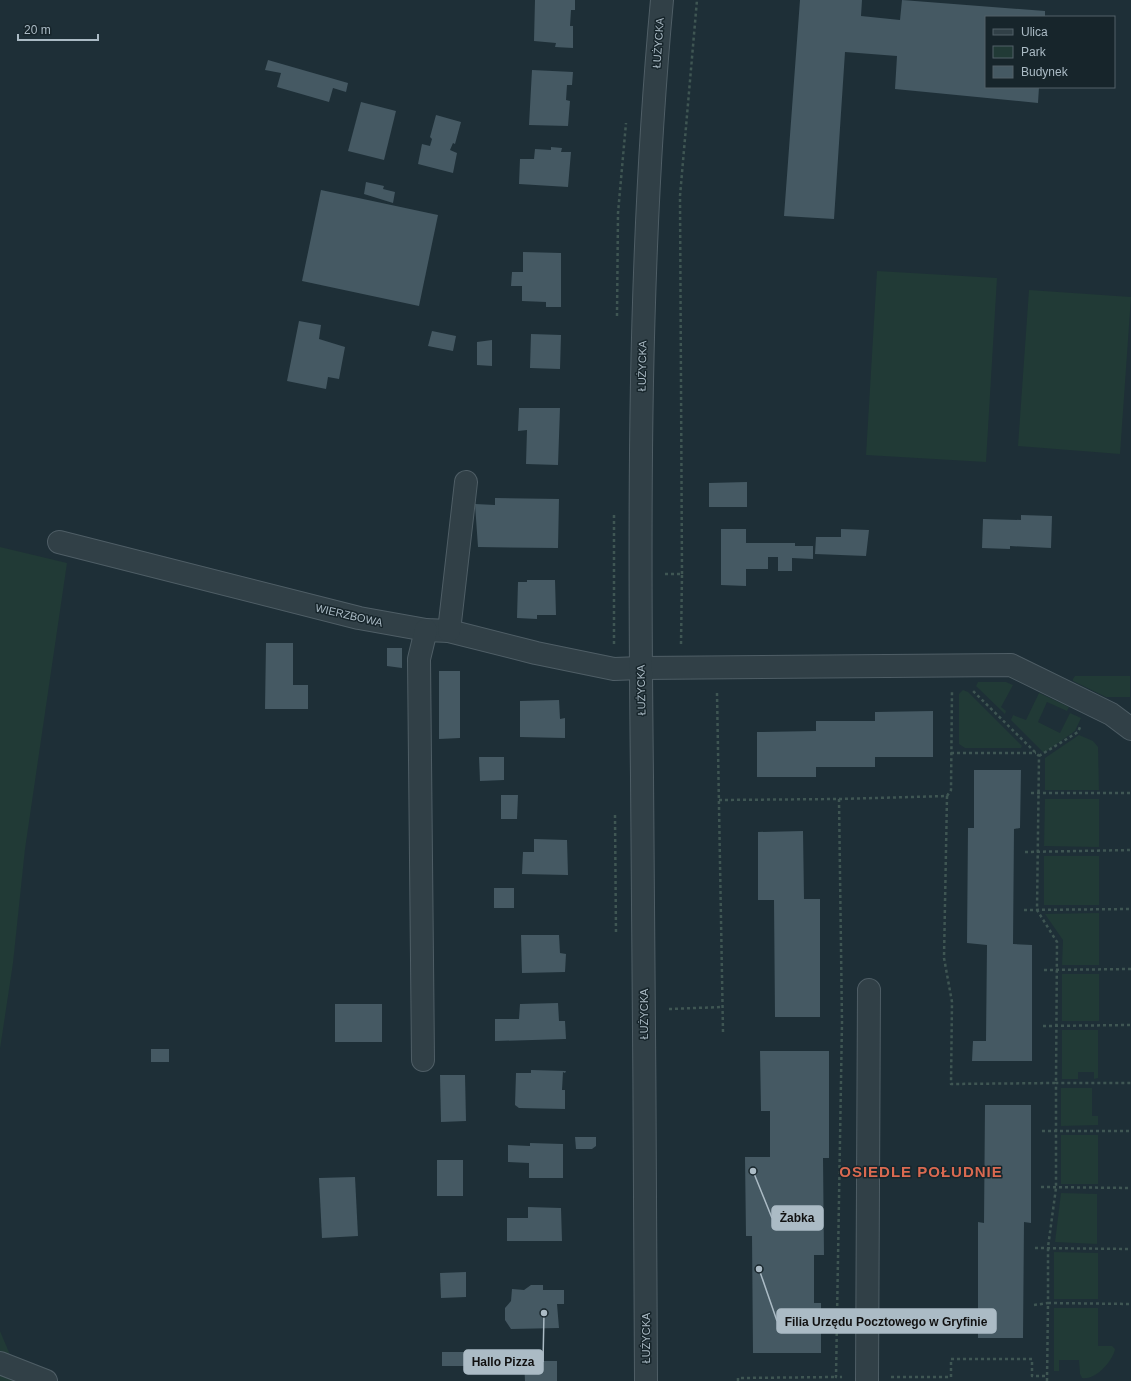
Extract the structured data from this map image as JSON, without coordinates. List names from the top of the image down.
{
  "streets": {
    "street": ["ŁUŻYCKA", "WIERZBOWA"]
  },
  "crossings": [
    ["ŁUŻYCKA", "WIERZBOWA"]
  ],
  "districts": ["OSIEDLE POŁUDNIE"],
  "places": ["Żabka", "Filia Urzędu Pocztowego w Gryfinie", "Hallo Pizza"],
  "legend": ["Ulica", "Park", "Budynek"],
  "scale_bar": "20 m"
}
